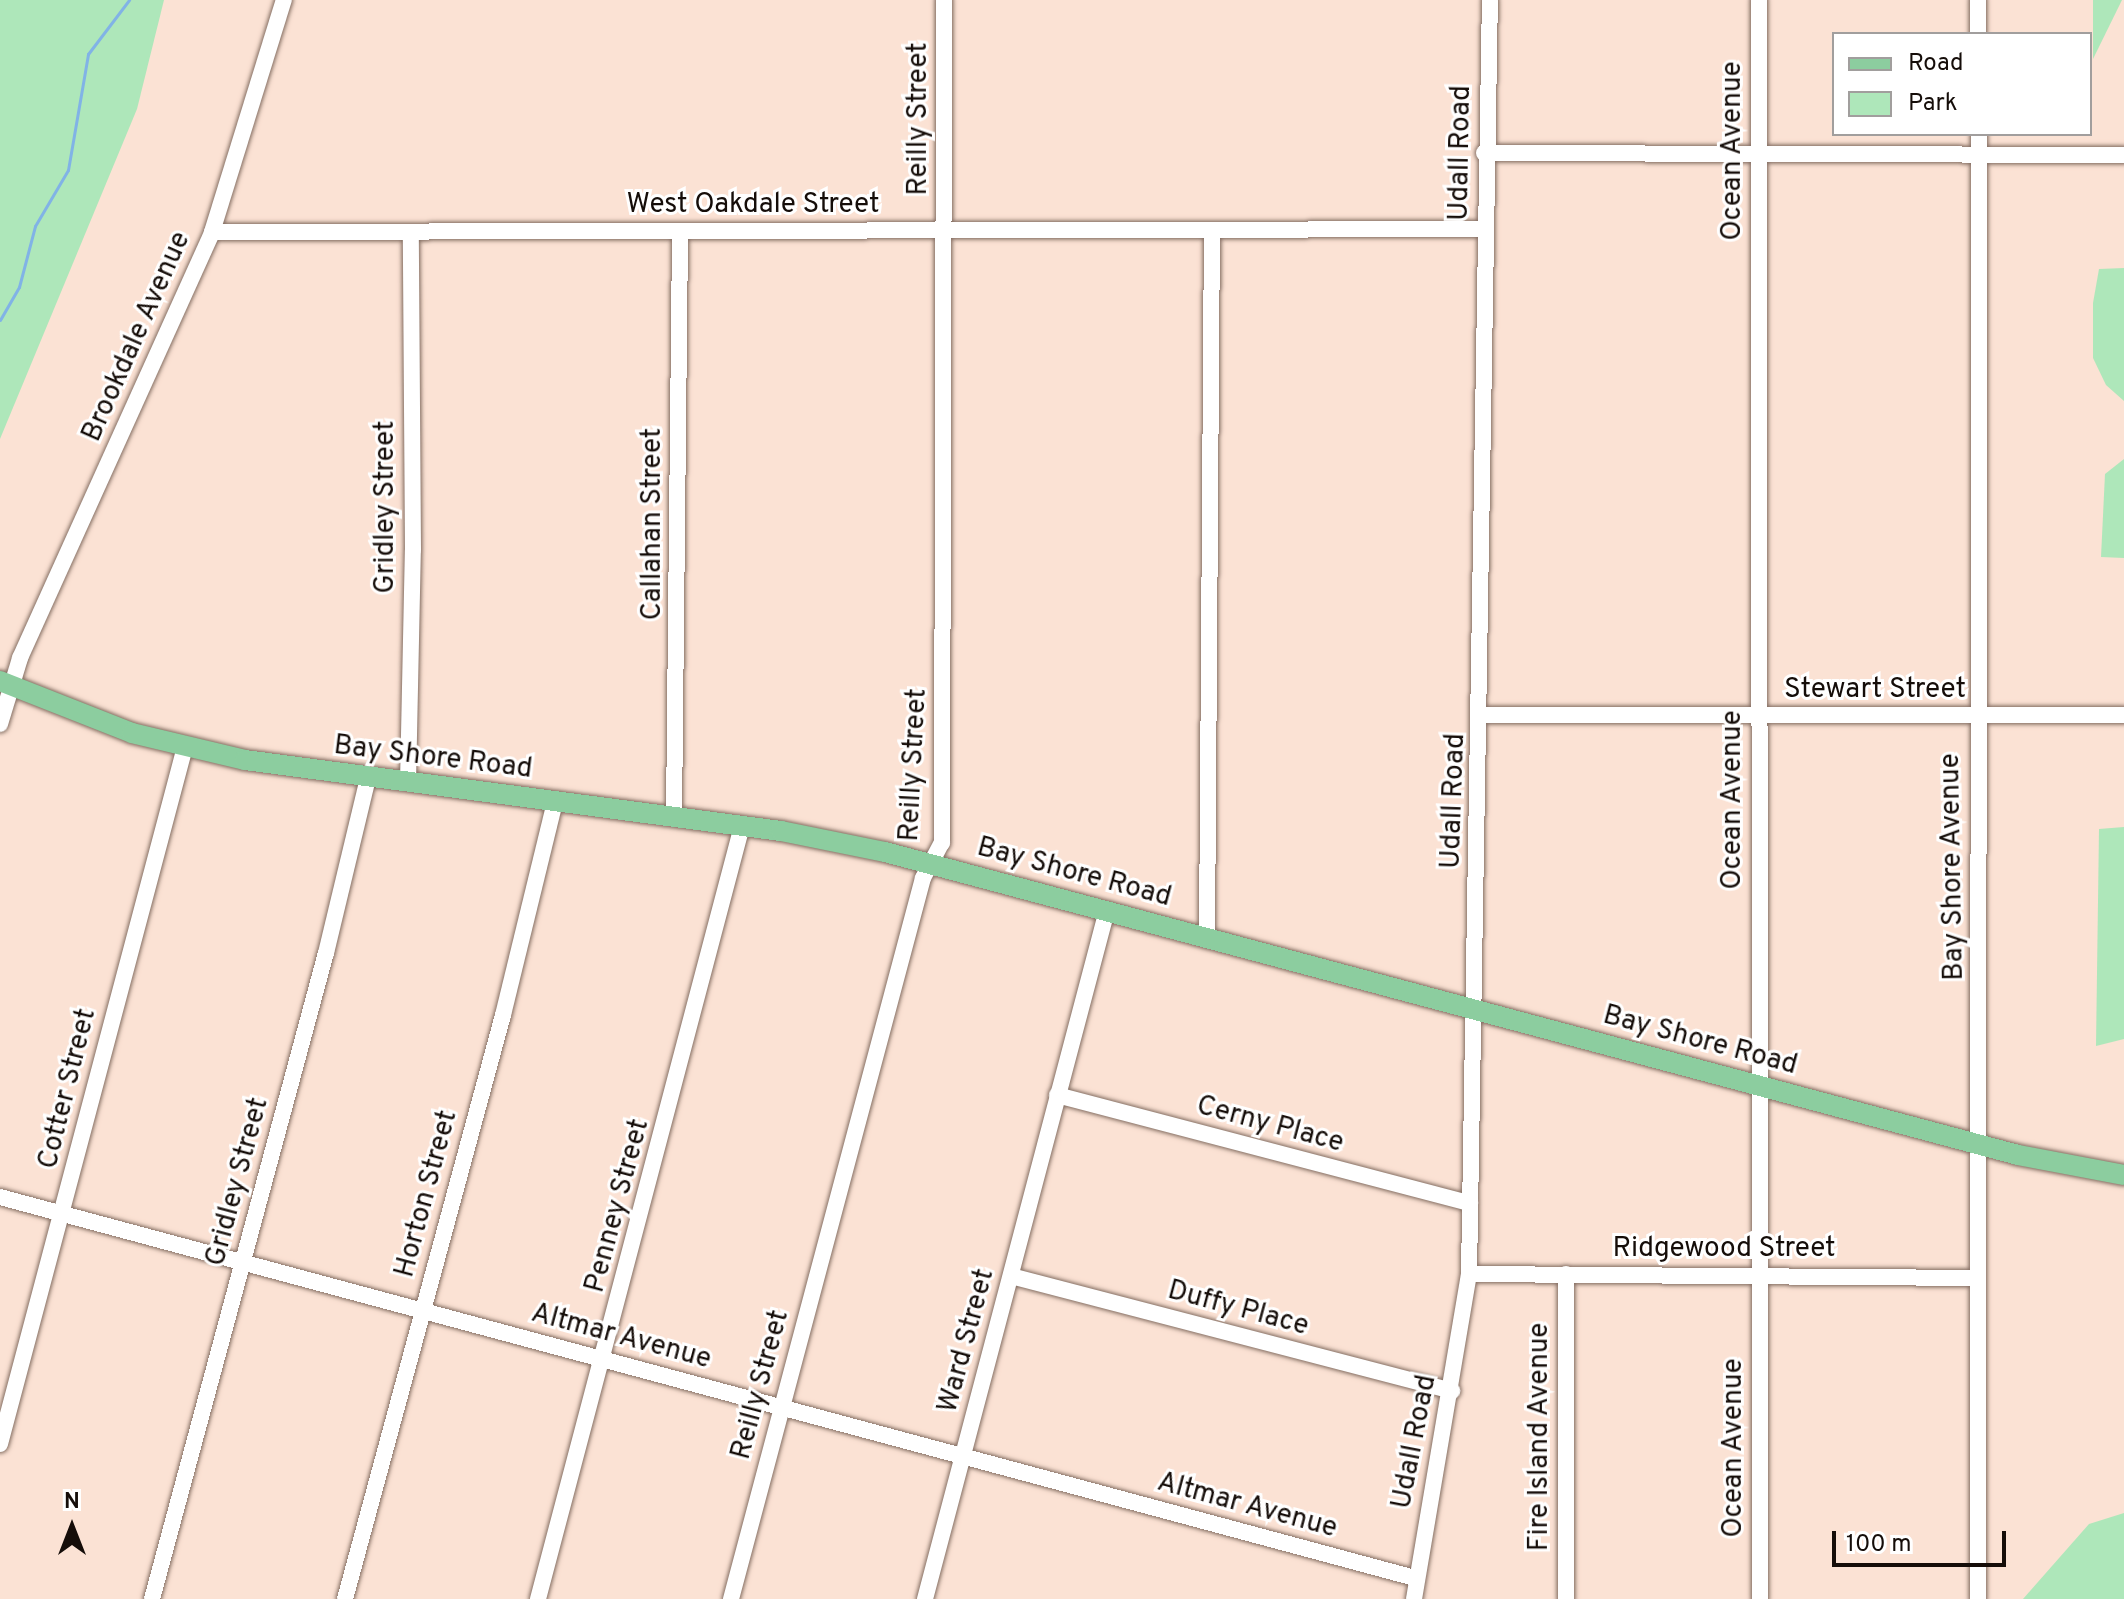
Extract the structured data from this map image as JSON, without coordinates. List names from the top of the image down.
{
  "streets": {
    "main road": ["Bay Shore Road"],
    "street": [
      "Reilly Street",
      "Ocean Avenue",
      "Udall Road",
      "West Oakdale Street",
      "Brookdale Avenue",
      "Gridley Street",
      "Callahan Street",
      "Stewart Street",
      "Bay Shore Avenue",
      "Cotter Street",
      "Cerny Place",
      "Horton Street",
      "Penney Street",
      "Ridgewood Street",
      "Duffy Place",
      "Altmar Avenue",
      "Ward Street",
      "Fire Island Avenue"
    ]
  },
  "crossings": [
    ["Reilly Street", "West Oakdale Street"],
    ["Reilly Street", "Bay Shore Road"],
    ["Reilly Street", "Altmar Avenue"],
    ["Ocean Avenue", "Stewart Street"],
    ["Ocean Avenue", "Bay Shore Road"],
    ["Ocean Avenue", "Ridgewood Street"],
    ["Udall Road", "West Oakdale Street"],
    ["Udall Road", "Stewart Street"],
    ["Udall Road", "Bay Shore Road"],
    ["Udall Road", "Cerny Place"],
    ["Udall Road", "Ridgewood Street"],
    ["Udall Road", "Duffy Place"],
    ["Udall Road", "Altmar Avenue"],
    ["West Oakdale Street", "Brookdale Avenue"],
    ["West Oakdale Street", "Gridley Street"],
    ["West Oakdale Street", "Callahan Street"],
    ["Brookdale Avenue", "Bay Shore Road"],
    ["Gridley Street", "Bay Shore Road"],
    ["Gridley Street", "Altmar Avenue"],
    ["Callahan Street", "Bay Shore Road"],
    ["Stewart Street", "Bay Shore Avenue"],
    ["Bay Shore Road", "Bay Shore Avenue"],
    ["Bay Shore Road", "Cotter Street"],
    ["Bay Shore Road", "Horton Street"],
    ["Bay Shore Road", "Penney Street"],
    ["Bay Shore Road", "Ward Street"],
    ["Bay Shore Avenue", "Ridgewood Street"],
    ["Cotter Street", "Altmar Avenue"],
    ["Cerny Place", "Ward Street"],
    ["Horton Street", "Altmar Avenue"],
    ["Penney Street", "Altmar Avenue"],
    ["Ridgewood Street", "Fire Island Avenue"],
    ["Duffy Place", "Ward Street"],
    ["Altmar Avenue", "Ward Street"]
  ],
  "legend": ["Road", "Park"],
  "scale_bar": "100 m",
  "north": "top"
}
